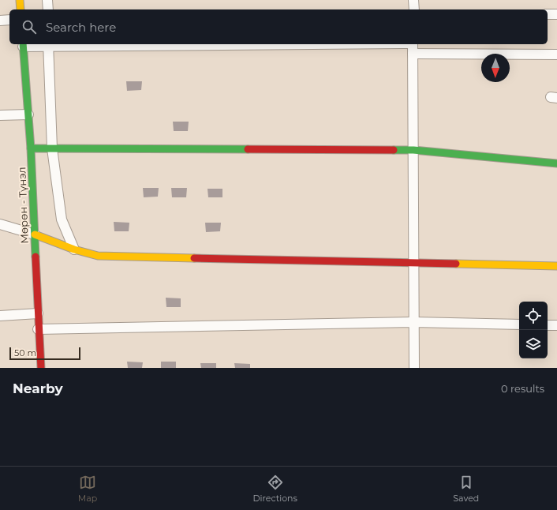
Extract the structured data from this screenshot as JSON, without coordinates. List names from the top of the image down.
{
  "streets": {
    "street": ["Мөрөн - Түнэл"]
  },
  "scale_bar": "50 m",
  "north": "bottom",
  "page": {
    "search": "Search here",
    "scale": "50 m",
    "heading": ["Nearby", "0 results"],
    "nav": ["Map", "Directions", "Saved"]
  }
}
